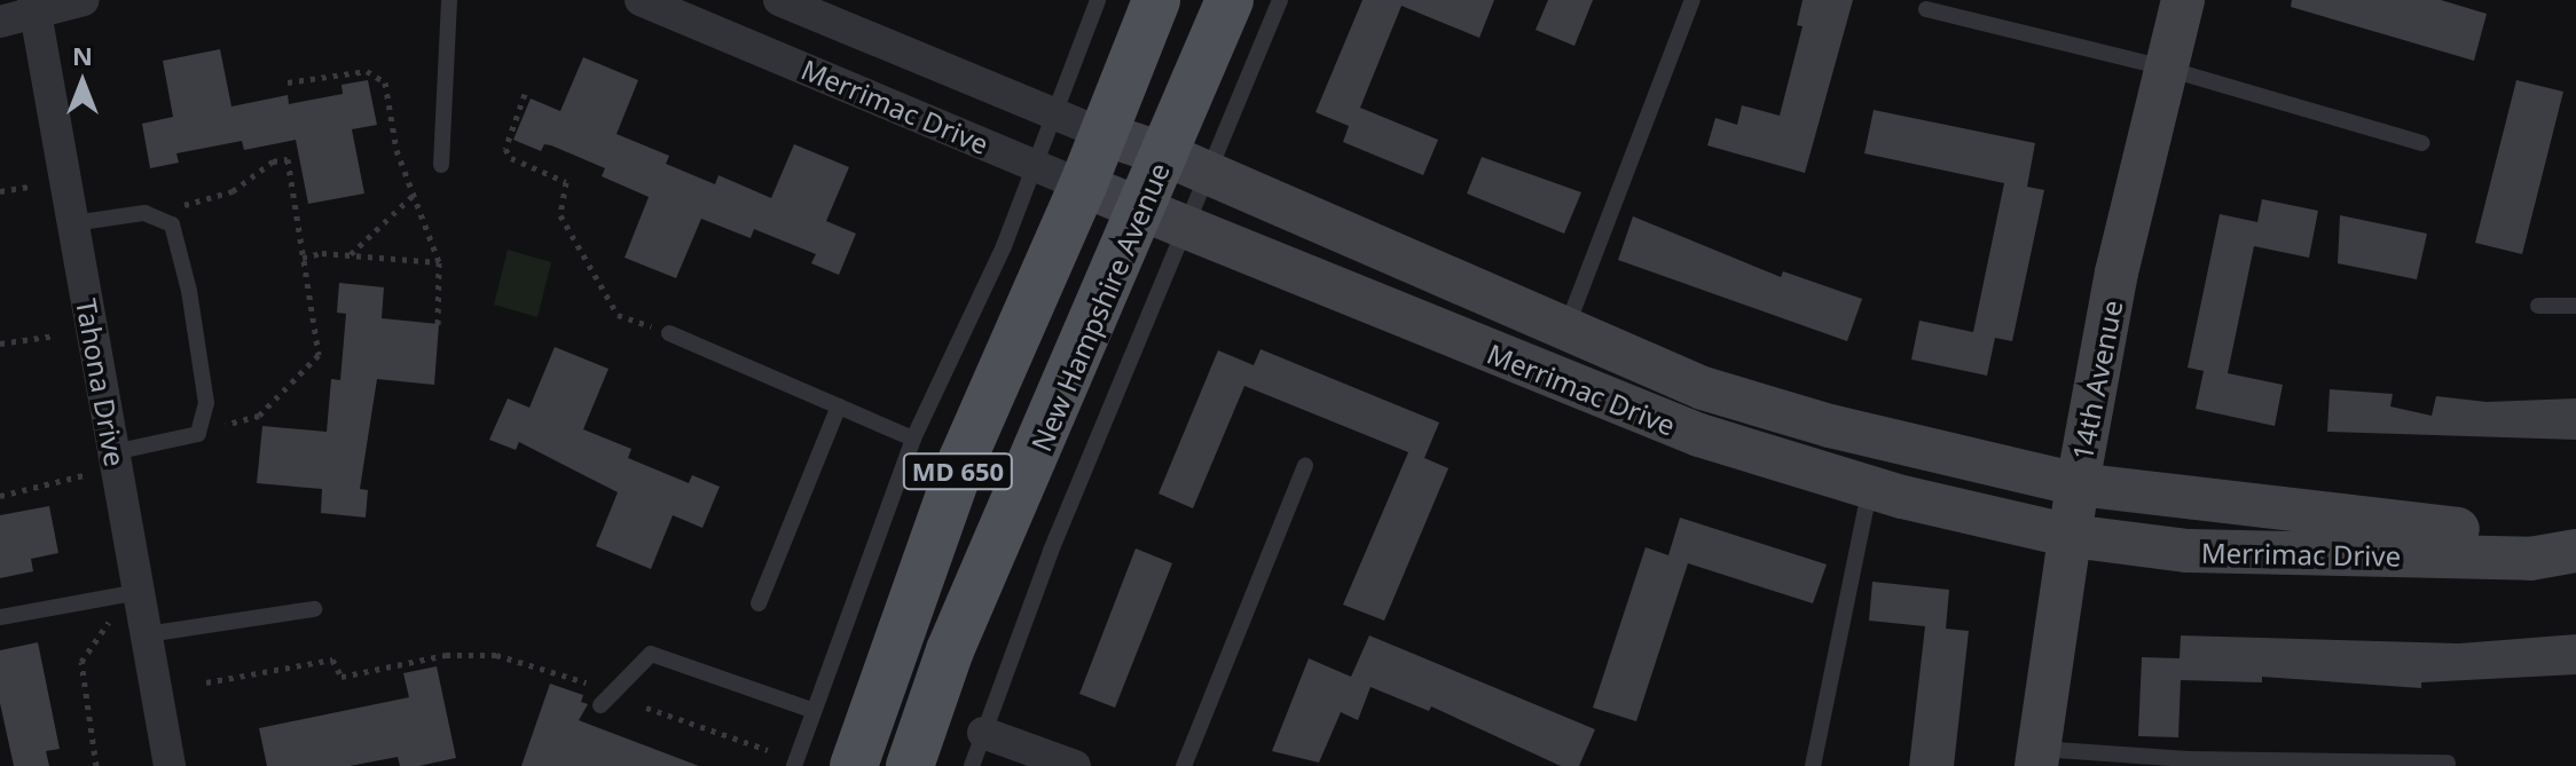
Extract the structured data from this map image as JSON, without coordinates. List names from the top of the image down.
{
  "streets": {
    "main road": ["New Hampshire Avenue", "MD 650"],
    "street": ["Merrimac Drive", "14th Avenue", "Tahona Drive"]
  },
  "crossings": [
    ["Merrimac Drive", "New Hampshire Avenue"],
    ["Merrimac Drive", "14th Avenue"],
    ["Merrimac Drive", "MD 650"]
  ],
  "north": "top"
}
